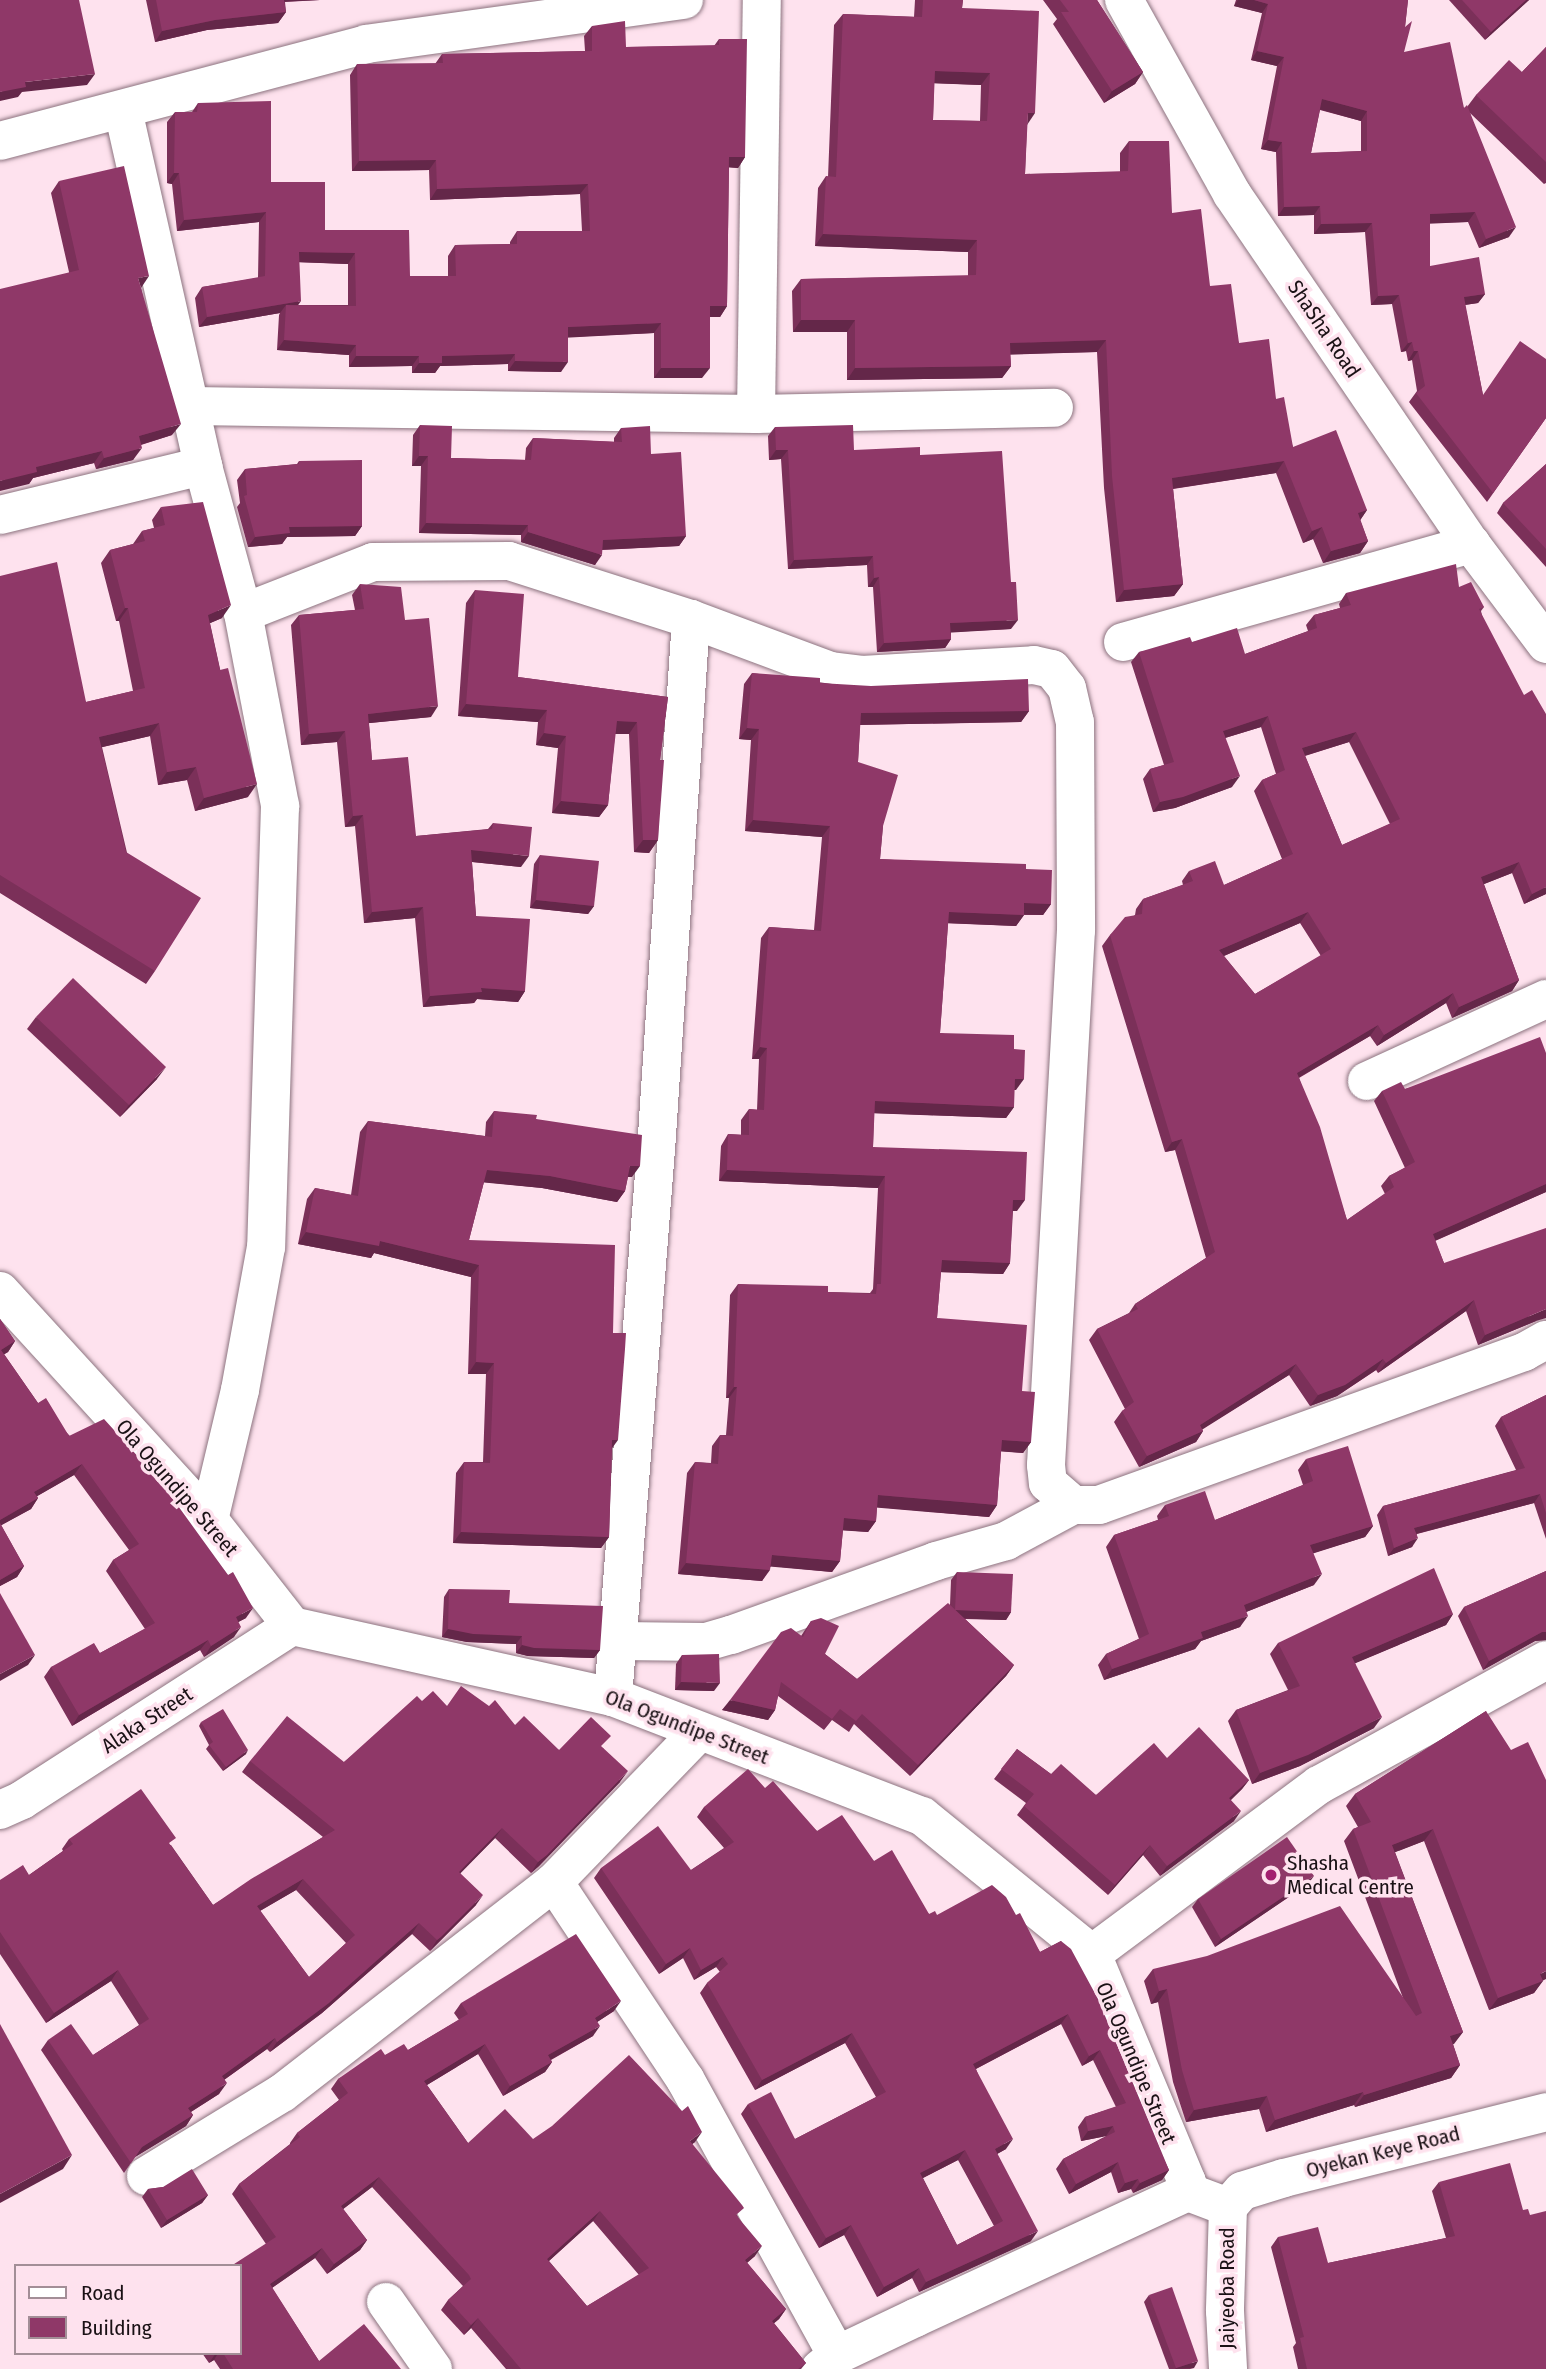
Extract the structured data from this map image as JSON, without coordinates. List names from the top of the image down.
{
  "streets": {
    "street": [
      "ShaSha Road",
      "Ola Ogundipe Street",
      "Alaka Street",
      "Oyekan Keye Road",
      "Jaiyeoba Road"
    ]
  },
  "crossings": [
    ["Ola Ogundipe Street", "Alaka Street"],
    ["Oyekan Keye Road", "Jaiyeoba Road"]
  ],
  "places": ["Shasha Medical Centre"],
  "legend": ["Road", "Building"]
}
